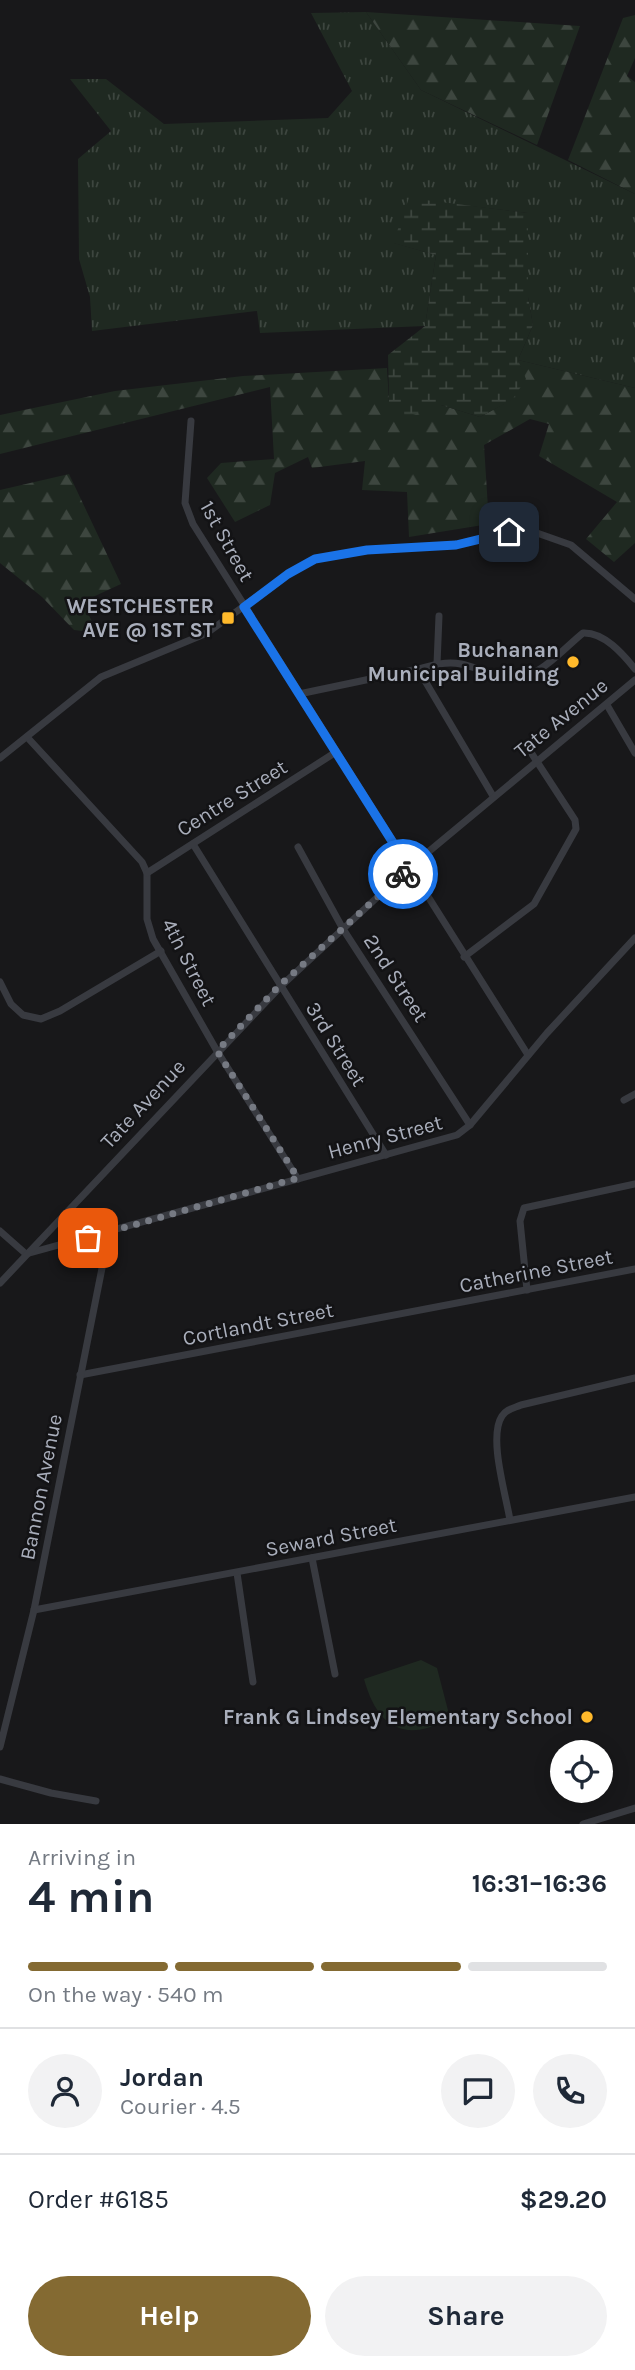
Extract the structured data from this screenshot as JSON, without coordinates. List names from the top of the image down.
{
  "streets": {
    "street": [
      "1st Street",
      "Tate Avenue",
      "Centre Street",
      "4th Street",
      "2nd Street",
      "3rd Street",
      "Henry Street",
      "Catherine Street",
      "Cortlandt Street",
      "Bannon Avenue",
      "Seward Street"
    ]
  },
  "crossings": [
    ["1st Street", "Tate Avenue"],
    ["1st Street", "Centre Street"],
    ["1st Street", "Henry Street"],
    ["Tate Avenue", "4th Street"],
    ["Tate Avenue", "2nd Street"],
    ["Tate Avenue", "3rd Street"],
    ["Tate Avenue", "Henry Street"],
    ["Centre Street", "4th Street"],
    ["Centre Street", "3rd Street"],
    ["4th Street", "Henry Street"],
    ["2nd Street", "Henry Street"],
    ["3rd Street", "Henry Street"],
    ["Henry Street", "Bannon Avenue"],
    ["Catherine Street", "Cortlandt Street"],
    ["Cortlandt Street", "Bannon Avenue"],
    ["Bannon Avenue", "Seward Street"]
  ],
  "places": {
    "transit": ["WESTCHESTER AVE @ 1ST ST"],
    "other": ["Buchanan Municipal Building", "Frank G Lindsey Elementary School"]
  },
  "page": {
    "heading": ["4 min", "Arriving in", "16:31–16:36"],
    "panel": [
      "Jordan",
      "Courier · 4.5",
      "Order #6185",
      "$29.20"
    ],
    "bar": "On the way · 540 m",
    "buttons": ["Help", "Share"]
  }
}
